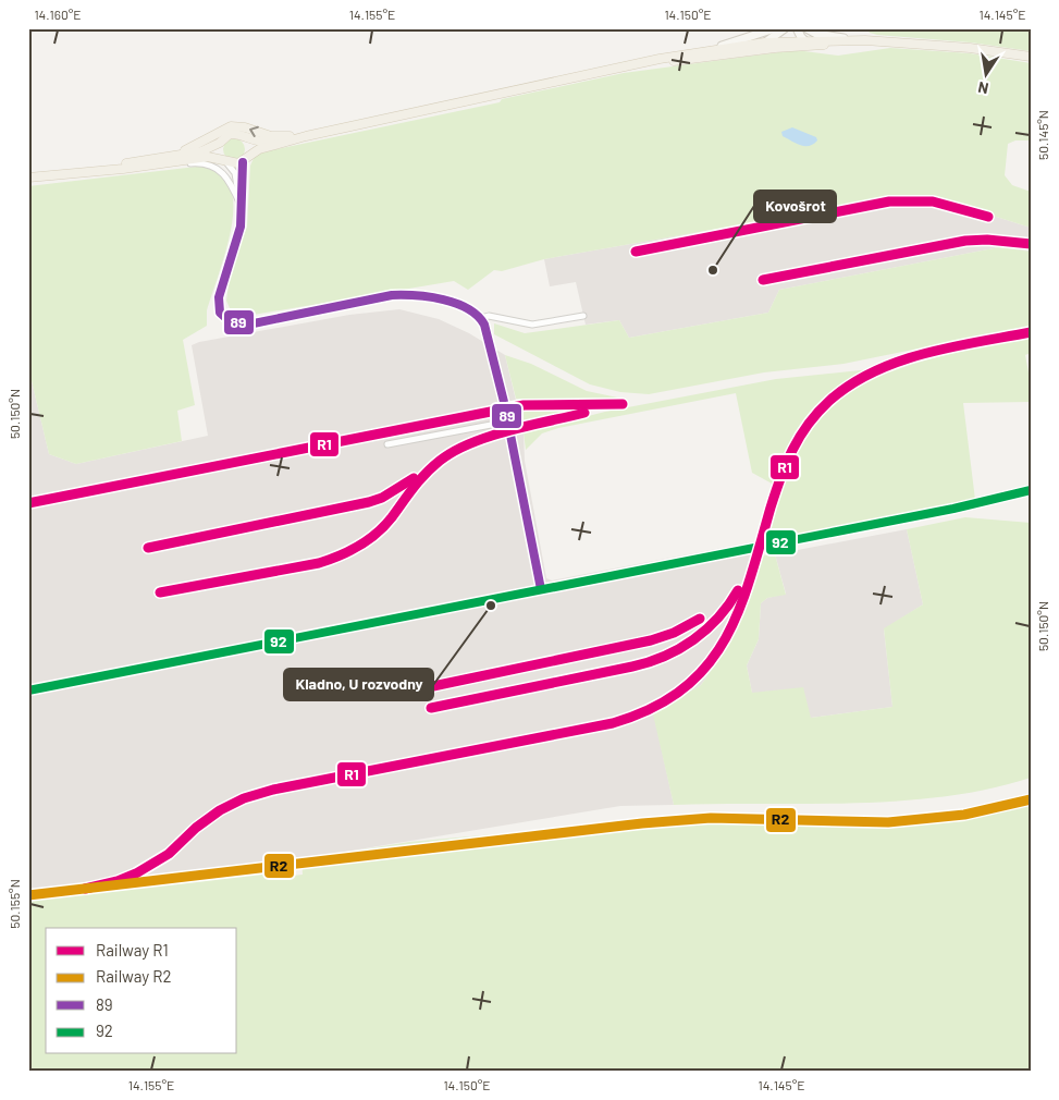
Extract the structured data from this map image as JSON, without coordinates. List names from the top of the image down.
{
  "places": ["Kovošrot", "Kladno, U rozvodny"],
  "lines": [
    "transit line 89",
    "rail line R1",
    "transit line 92",
    "rail line R2"
  ],
  "legend": [
    "Railway R1",
    "Railway R2",
    "89",
    "92"
  ],
  "north": "bottom",
  "coordinates": [
    "14.160°E",
    "14.155°E",
    "14.150°E",
    "14.145°E",
    "50.145°N",
    "50.150°N",
    "50.155°N"
  ]
}
